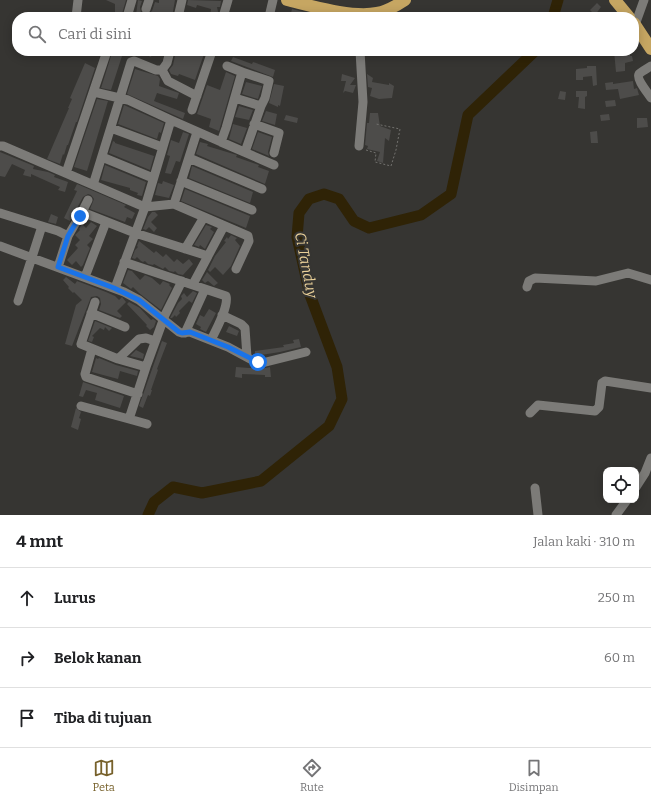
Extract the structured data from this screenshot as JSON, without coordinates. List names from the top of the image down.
{
  "water": ["Ci Tanduy"],
  "page": {
    "search": "Cari di sini",
    "heading": ["4 mnt", "Jalan kaki · 310 m"],
    "list": [
      ["Lurus", "250 m"],
      ["Belok kanan", "60 m"],
      "Tiba di tujuan"
    ],
    "nav": ["Peta", "Rute", "Disimpan"]
  }
}
